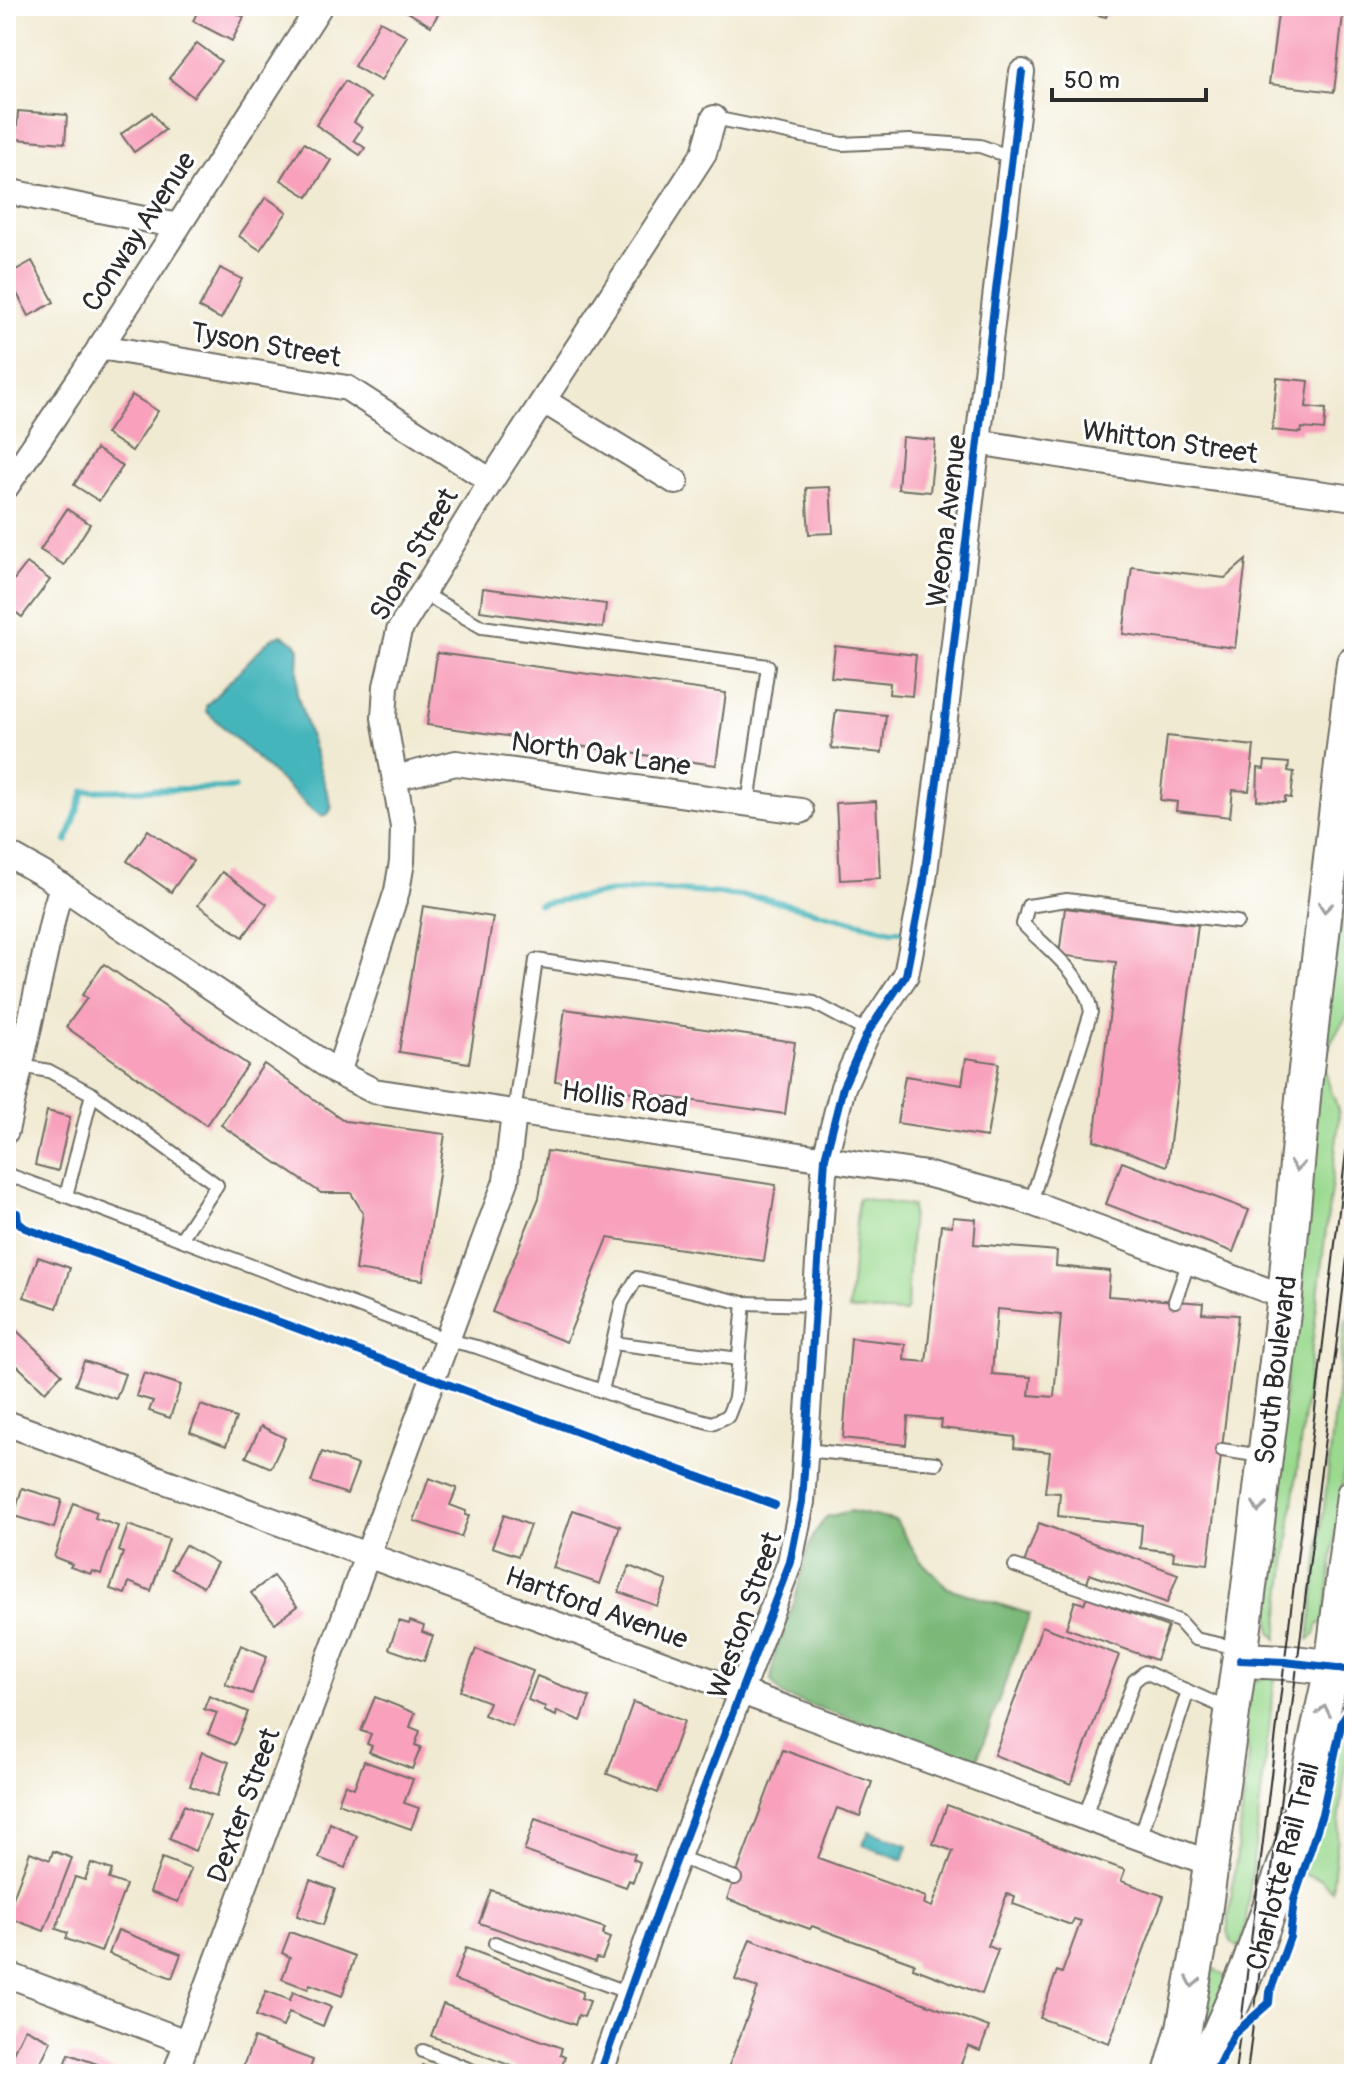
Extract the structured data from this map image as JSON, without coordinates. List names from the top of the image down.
{
  "streets": {
    "main road": ["South Boulevard"],
    "street": [
      "Conway Avenue",
      "Tyson Street",
      "Whitton Street",
      "Weona Avenue",
      "Sloan Street",
      "North Oak Lane",
      "Hollis Road",
      "Hartford Avenue",
      "Weston Street",
      "Dexter Street"
    ],
    "cycle path": ["Charlotte Rail Trail"]
  },
  "crossings": [
    ["Conway Avenue", "Tyson Street"],
    ["Tyson Street", "Sloan Street"],
    ["Whitton Street", "Weona Avenue"],
    ["Weona Avenue", "Weston Street"],
    ["Sloan Street", "North Oak Lane"],
    ["Sloan Street", "Hollis Road"],
    ["Hollis Road", "South Boulevard"],
    ["Hollis Road", "Weston Street"],
    ["Hollis Road", "Dexter Street"],
    ["South Boulevard", "Hartford Avenue"],
    ["Hartford Avenue", "Weston Street"],
    ["Hartford Avenue", "Dexter Street"]
  ],
  "scale_bar": "50 m"
}
